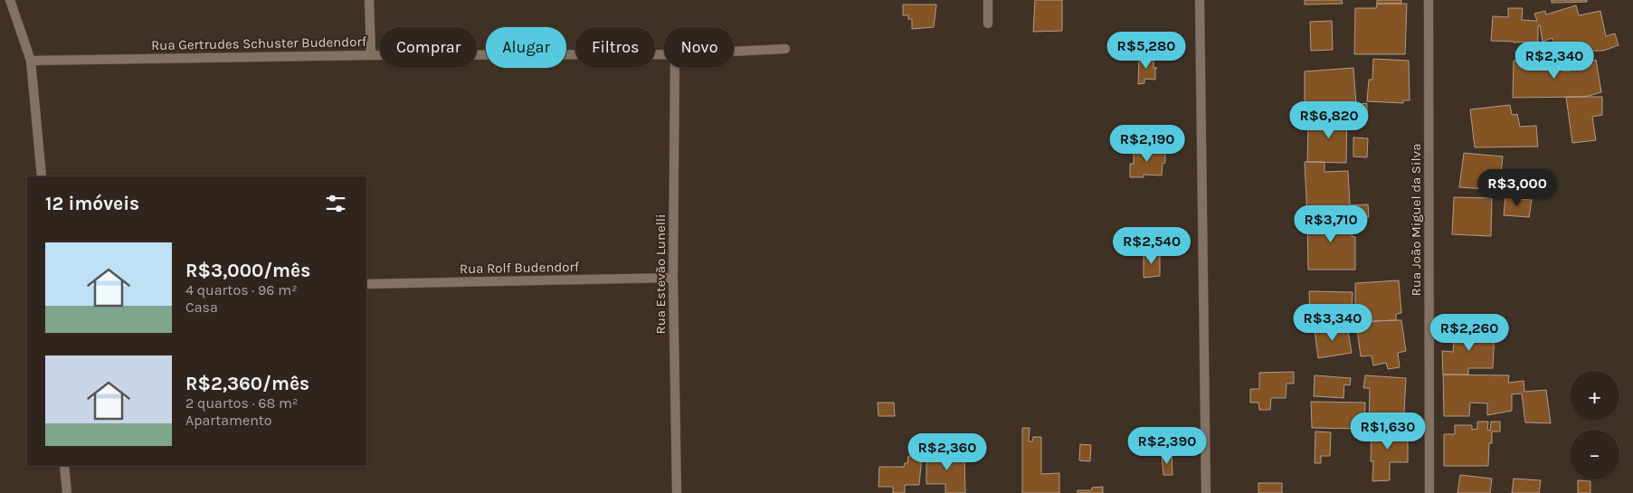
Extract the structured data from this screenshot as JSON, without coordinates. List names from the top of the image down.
{
  "streets": {
    "street": [
      "Rua Gertrudes Schuster Budendorf",
      "Rua João Miguel da Silva",
      "Rua Rolf Budendorf",
      "Rua Estevão Lunelli"
    ]
  },
  "crossings": [
    ["Rua Rolf Budendorf", "Rua Estevão Lunelli"]
  ],
  "page": {
    "chip": [
      "Comprar",
      "Alugar",
      "Filtros",
      "Novo"
    ],
    "price": [
      "R$5,280",
      "R$2,340",
      "R$6,820",
      "R$2,190",
      "R$3,000",
      "R$3,710",
      "R$2,540",
      "R$3,340",
      "R$2,260",
      "R$1,630",
      "R$2,390",
      "R$2,360"
    ],
    "heading": "12 imóveis",
    "list": [
      {
        "name": "R$3,000/mês",
        "note": "4 quartos · 96 m² · Casa"
      },
      {
        "name": "R$2,360/mês",
        "note": "2 quartos · 68 m² · Apartamento"
      }
    ],
    "map_buttons": ["+", "−"]
  }
}
